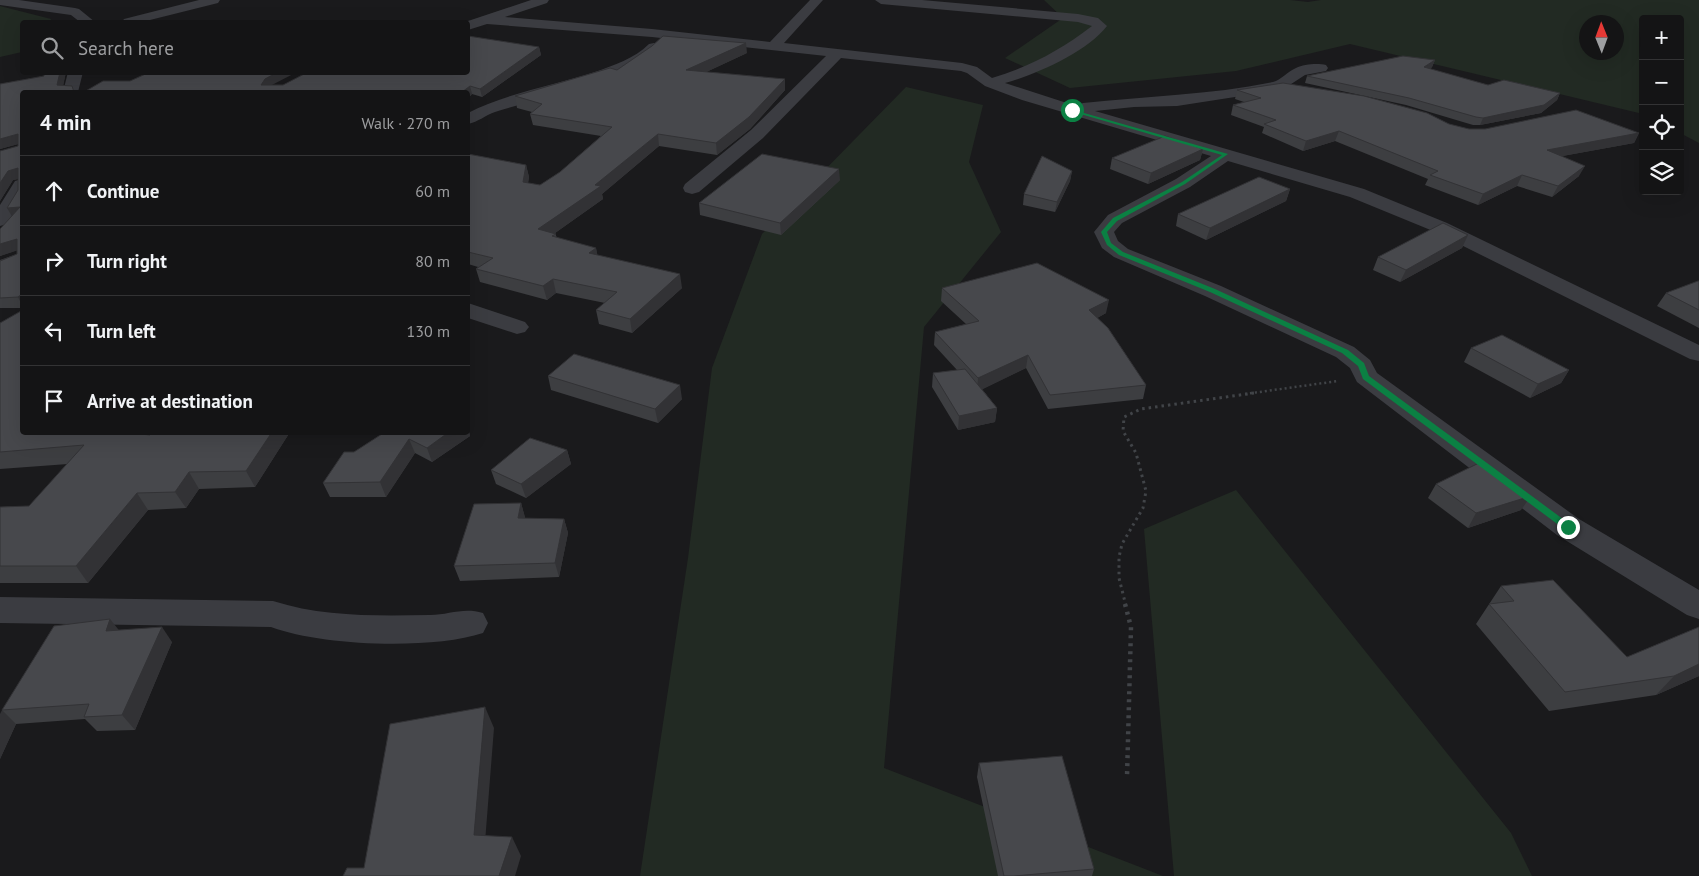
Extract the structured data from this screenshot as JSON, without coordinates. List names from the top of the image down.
{
  "north": "top",
  "page": {
    "map_buttons": ["+", "−"],
    "search": "Search here",
    "heading": ["4 min", "Walk · 270 m"],
    "list": [
      ["Continue", "60 m"],
      ["Turn right", "80 m"],
      ["Turn left", "130 m"],
      "Arrive at destination"
    ]
  }
}
